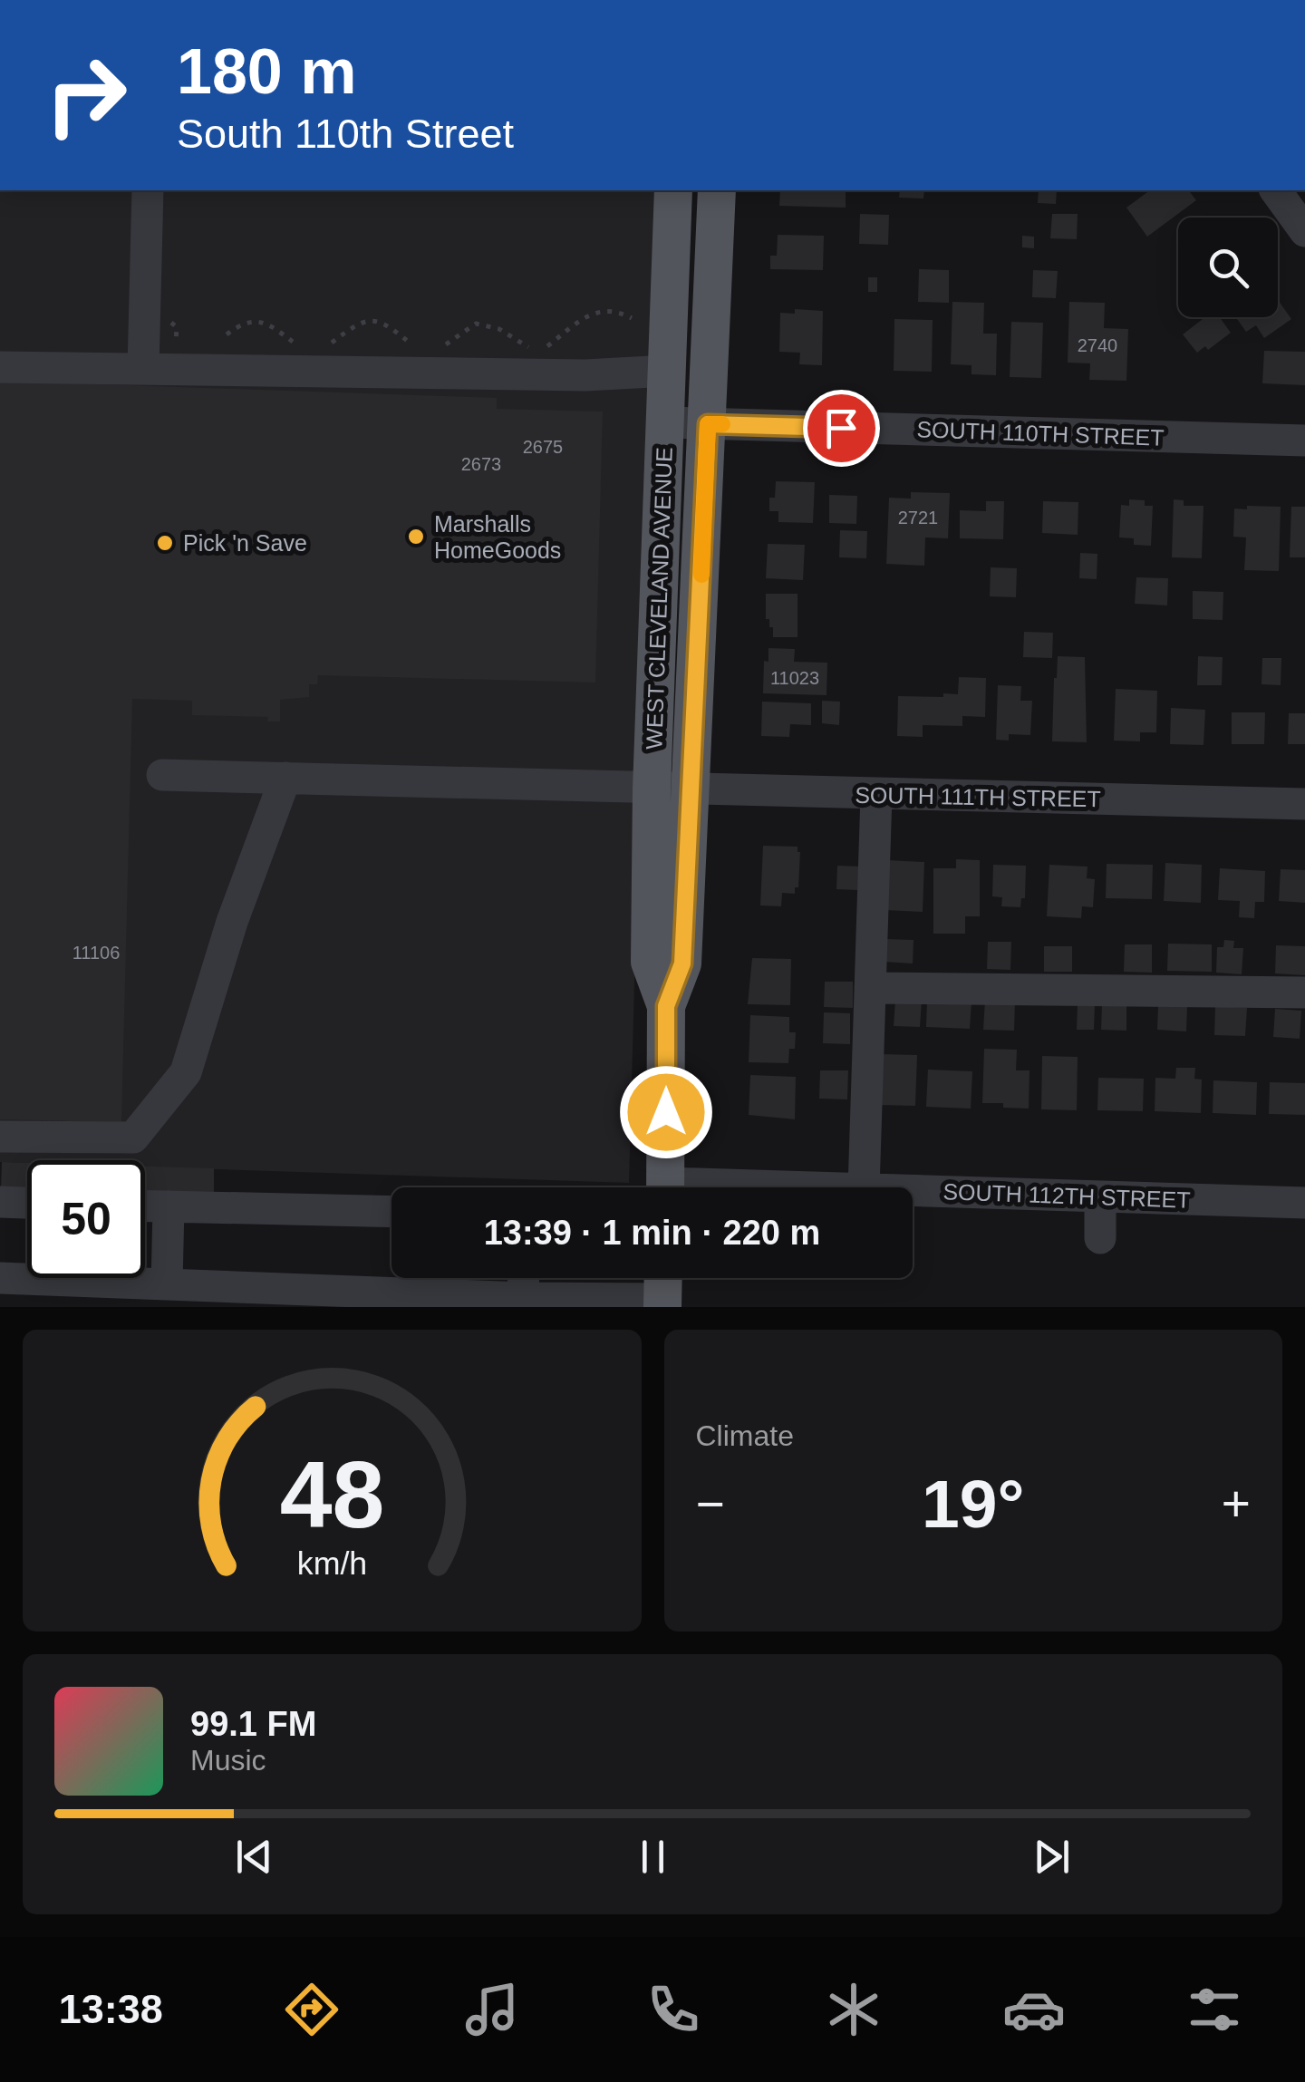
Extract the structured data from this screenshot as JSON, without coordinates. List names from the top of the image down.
{
  "streets": {
    "main road": ["WEST CLEVELAND AVENUE"],
    "street": ["SOUTH 110TH STREET", "SOUTH 111TH STREET", "SOUTH 112TH STREET"]
  },
  "crossings": [
    ["SOUTH 110TH STREET", "WEST CLEVELAND AVENUE"],
    ["WEST CLEVELAND AVENUE", "SOUTH 111TH STREET"]
  ],
  "places": ["Marshalls HomeGoods", "Pick 'n Save"],
  "house_numbers": [
    "2740",
    "2675",
    "2673",
    "2721",
    "11023",
    "11106"
  ],
  "page": {
    "turn": ["180 m", "South 110th Street"],
    "limit": "50",
    "trip": "13:39 · 1 min · 220 m",
    "tile": "Climate",
    "heat": ["−", "19°", "+"],
    "song": ["99.1 FM", "Music"],
    "tabs": "13:38",
    "gauge": ["48", "km/h"]
  }
}
